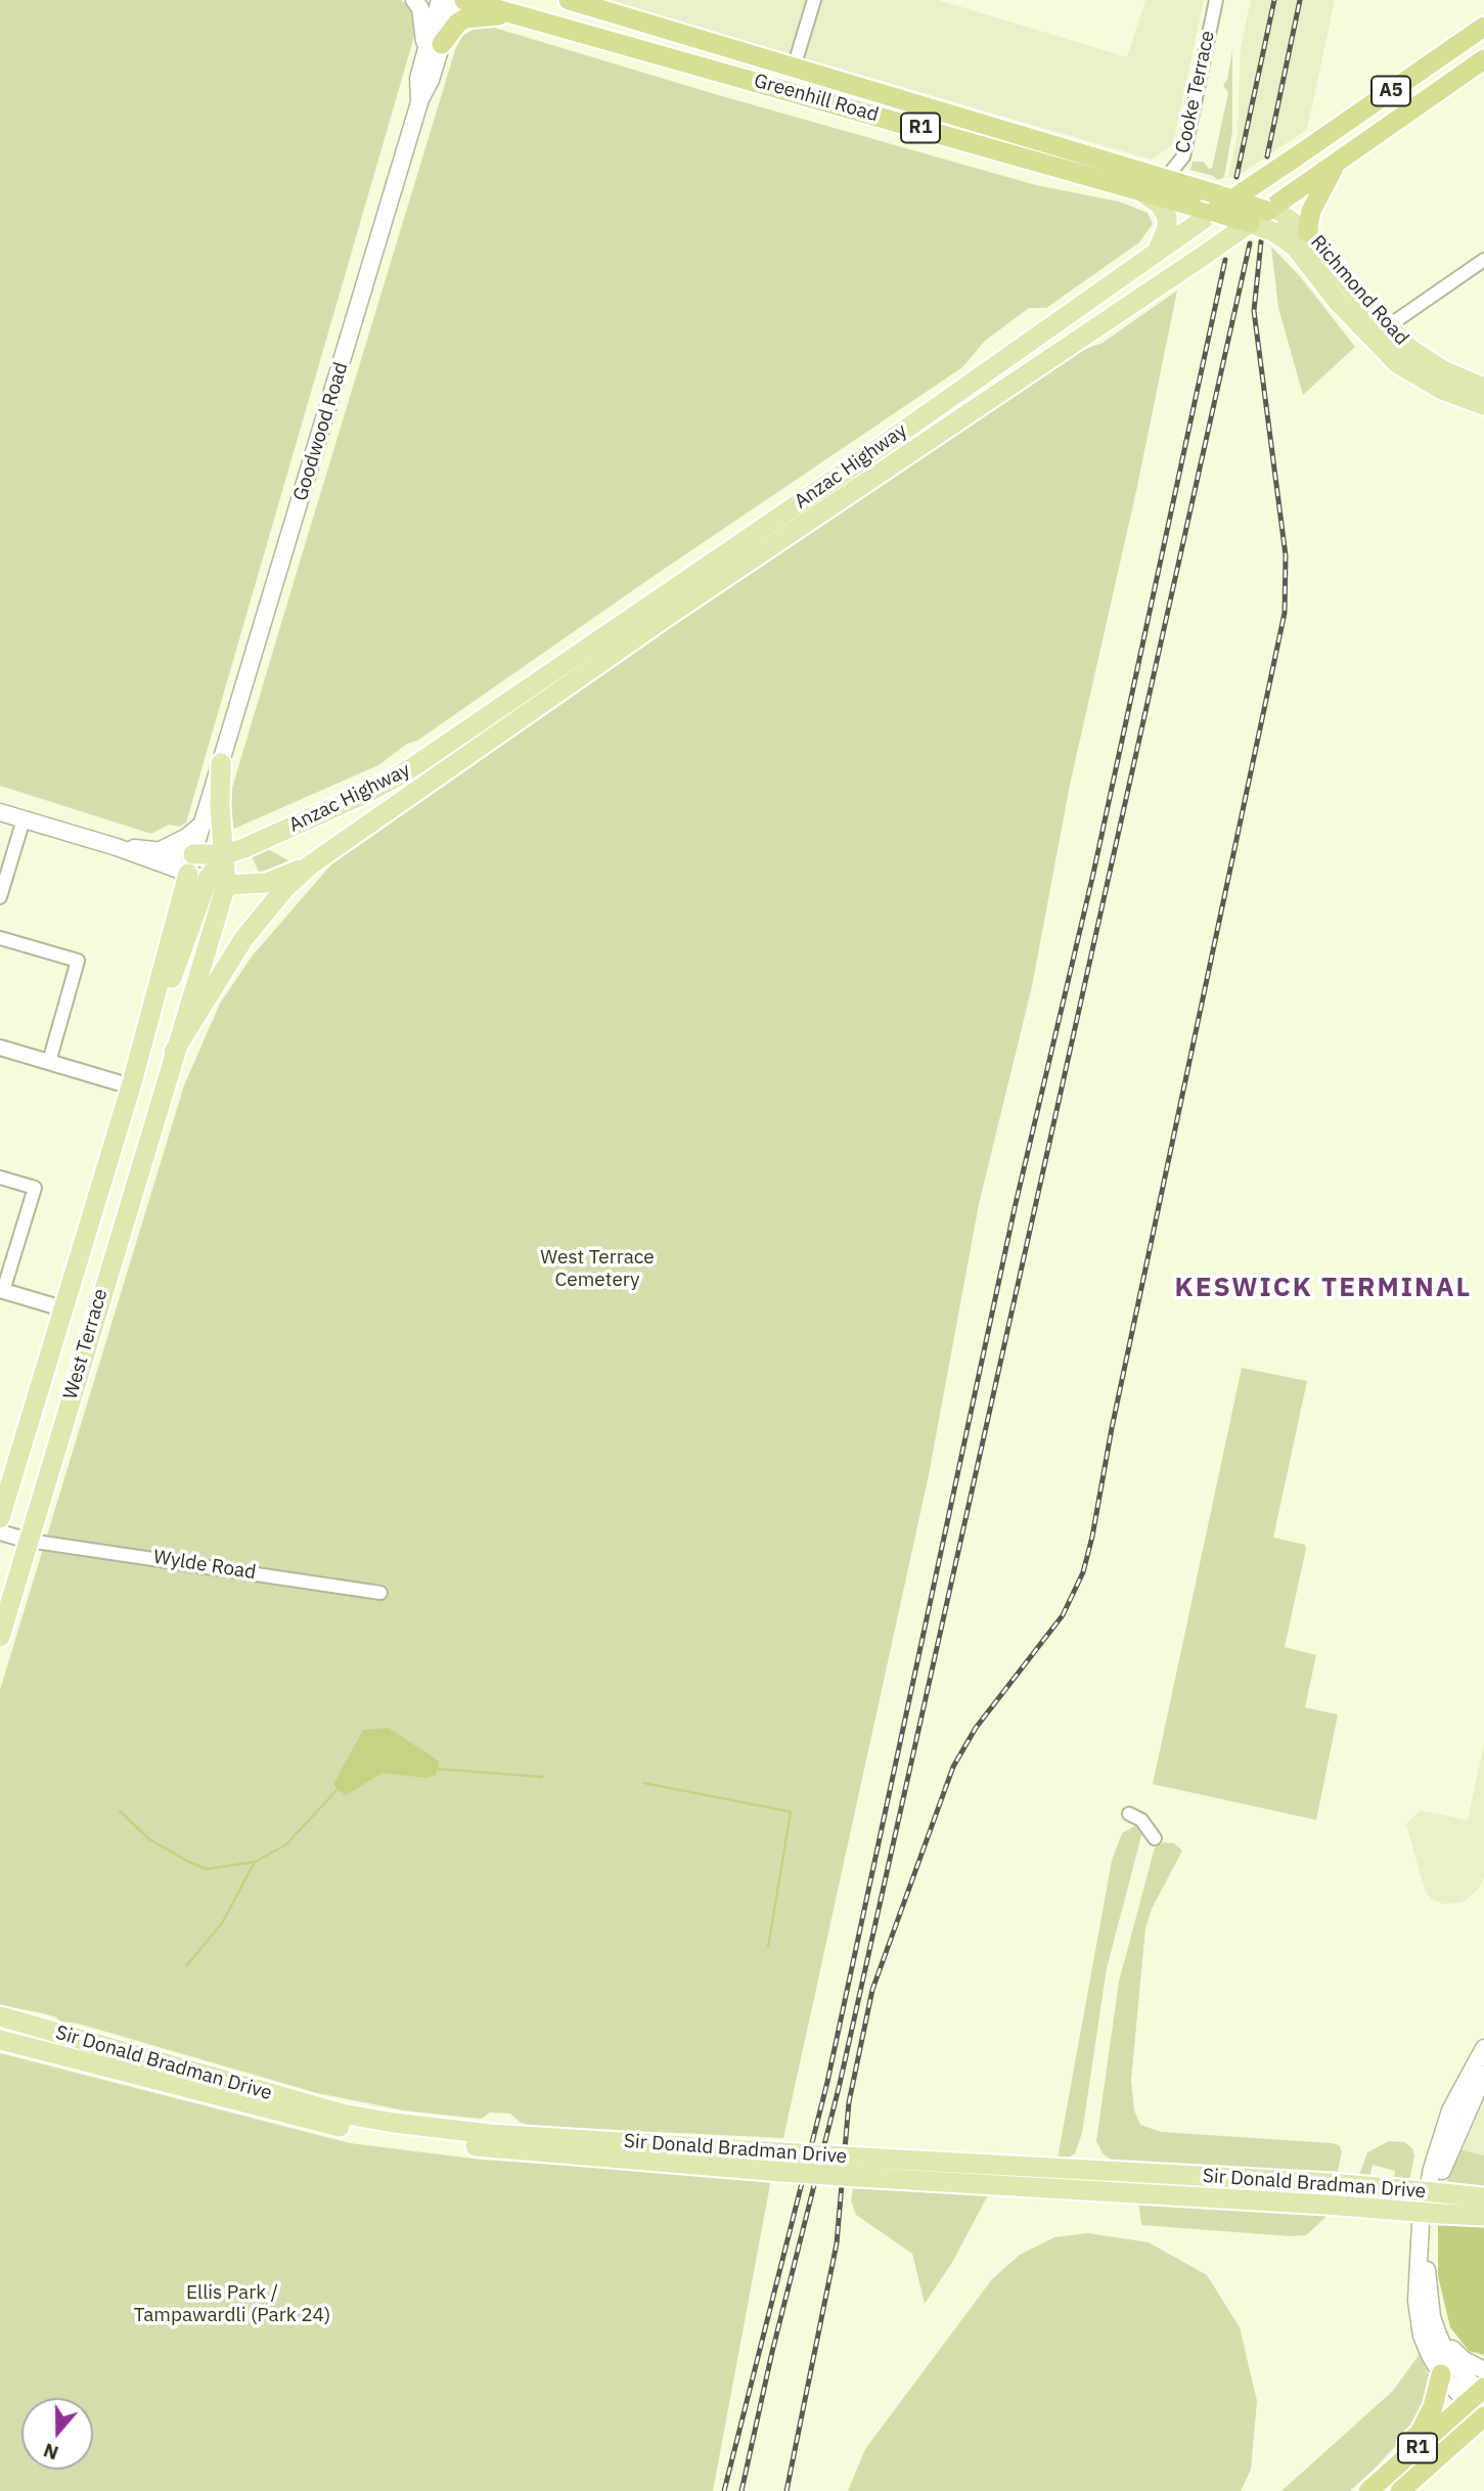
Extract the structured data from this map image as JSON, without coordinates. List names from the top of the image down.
{
  "streets": {
    "highway": [
      "A5",
      "Greenhill Road",
      "R1",
      "Richmond Road",
      "Anzac Highway"
    ],
    "main road": ["Goodwood Road", "West Terrace", "Sir Donald Bradman Drive"],
    "street": ["Cooke Terrace", "Wylde Road"]
  },
  "crossings": [
    ["A5", "Greenhill Road"],
    ["A5", "Richmond Road"],
    ["Cooke Terrace", "Greenhill Road"],
    ["Greenhill Road", "Richmond Road"],
    ["Greenhill Road", "Anzac Highway"],
    ["Richmond Road", "Anzac Highway"],
    ["Goodwood Road", "Anzac Highway"],
    ["Goodwood Road", "West Terrace"],
    ["Anzac Highway", "West Terrace"],
    ["West Terrace", "Wylde Road"]
  ],
  "districts": ["KESWICK TERMINAL"],
  "parks": ["West Terrace Cemetery", "Ellis Park / Tampawardli (Park 24)"],
  "north": "bottom"
}
